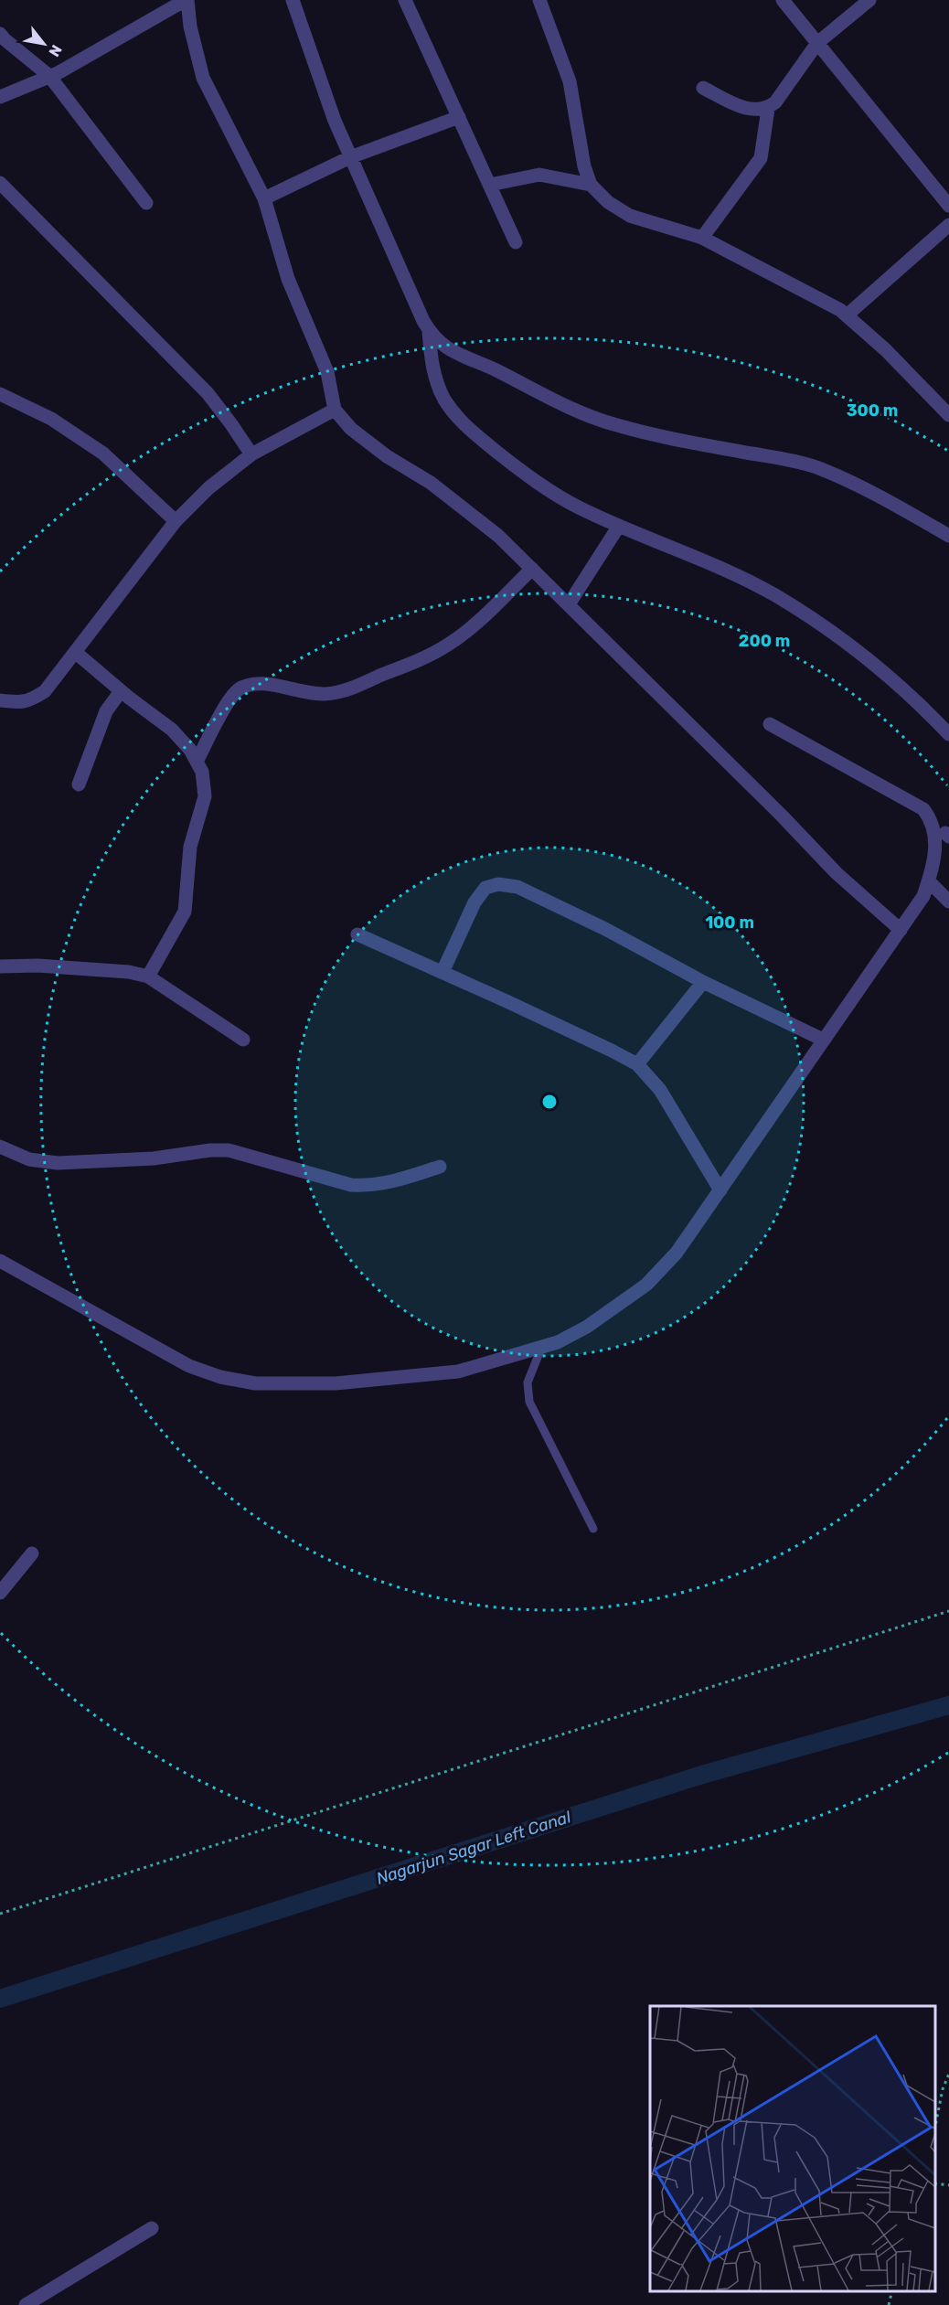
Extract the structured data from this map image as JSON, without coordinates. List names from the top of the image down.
{
  "water": ["Nagarjun Sagar Left Canal"],
  "north": "bottom right",
  "rings": ["300 m", "200 m", "100 m"]
}
